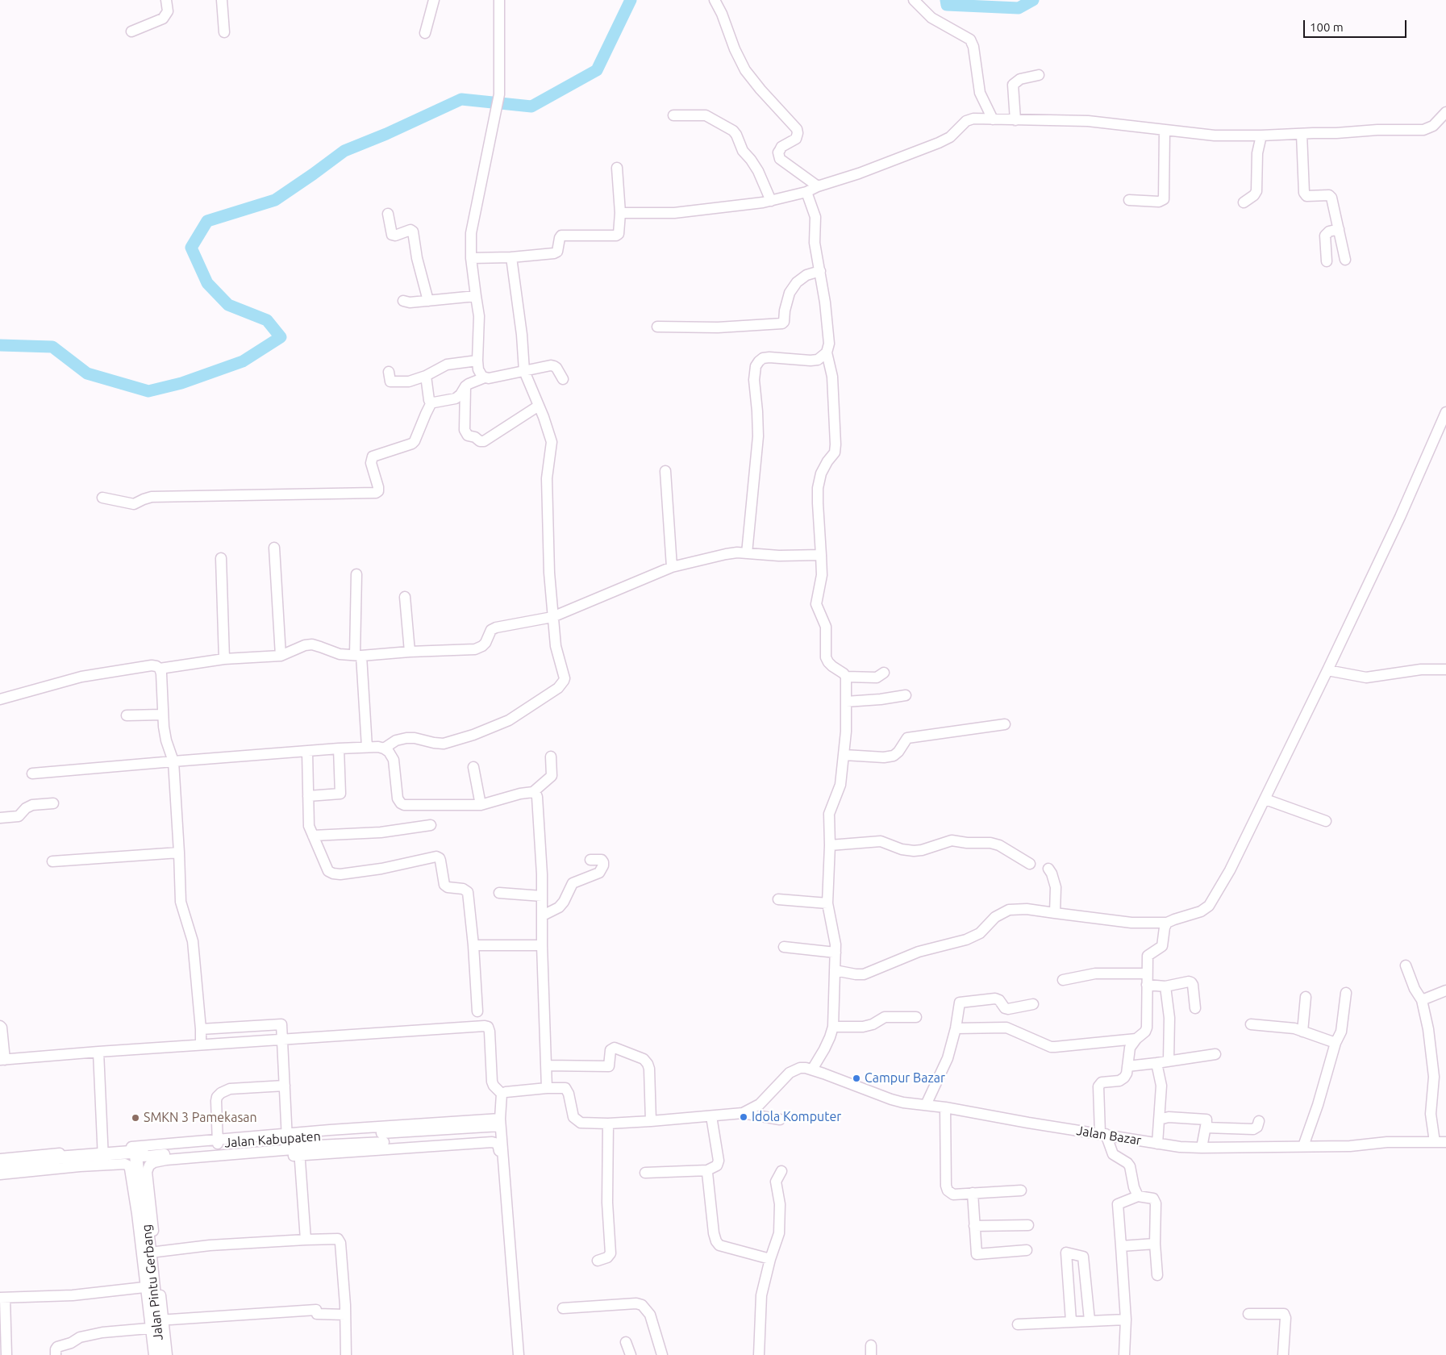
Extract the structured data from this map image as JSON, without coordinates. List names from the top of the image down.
{
  "streets": {
    "main road": ["Jalan Kabupaten", "Jalan Pintu Gerbang"],
    "street": ["Jalan Bazar"]
  },
  "crossings": [
    ["Jalan Kabupaten", "Jalan Pintu Gerbang"]
  ],
  "places": ["Campur Bazar", "Idola Komputer", "SMKN 3 Pamekasan"],
  "scale_bar": "100 m"
}
